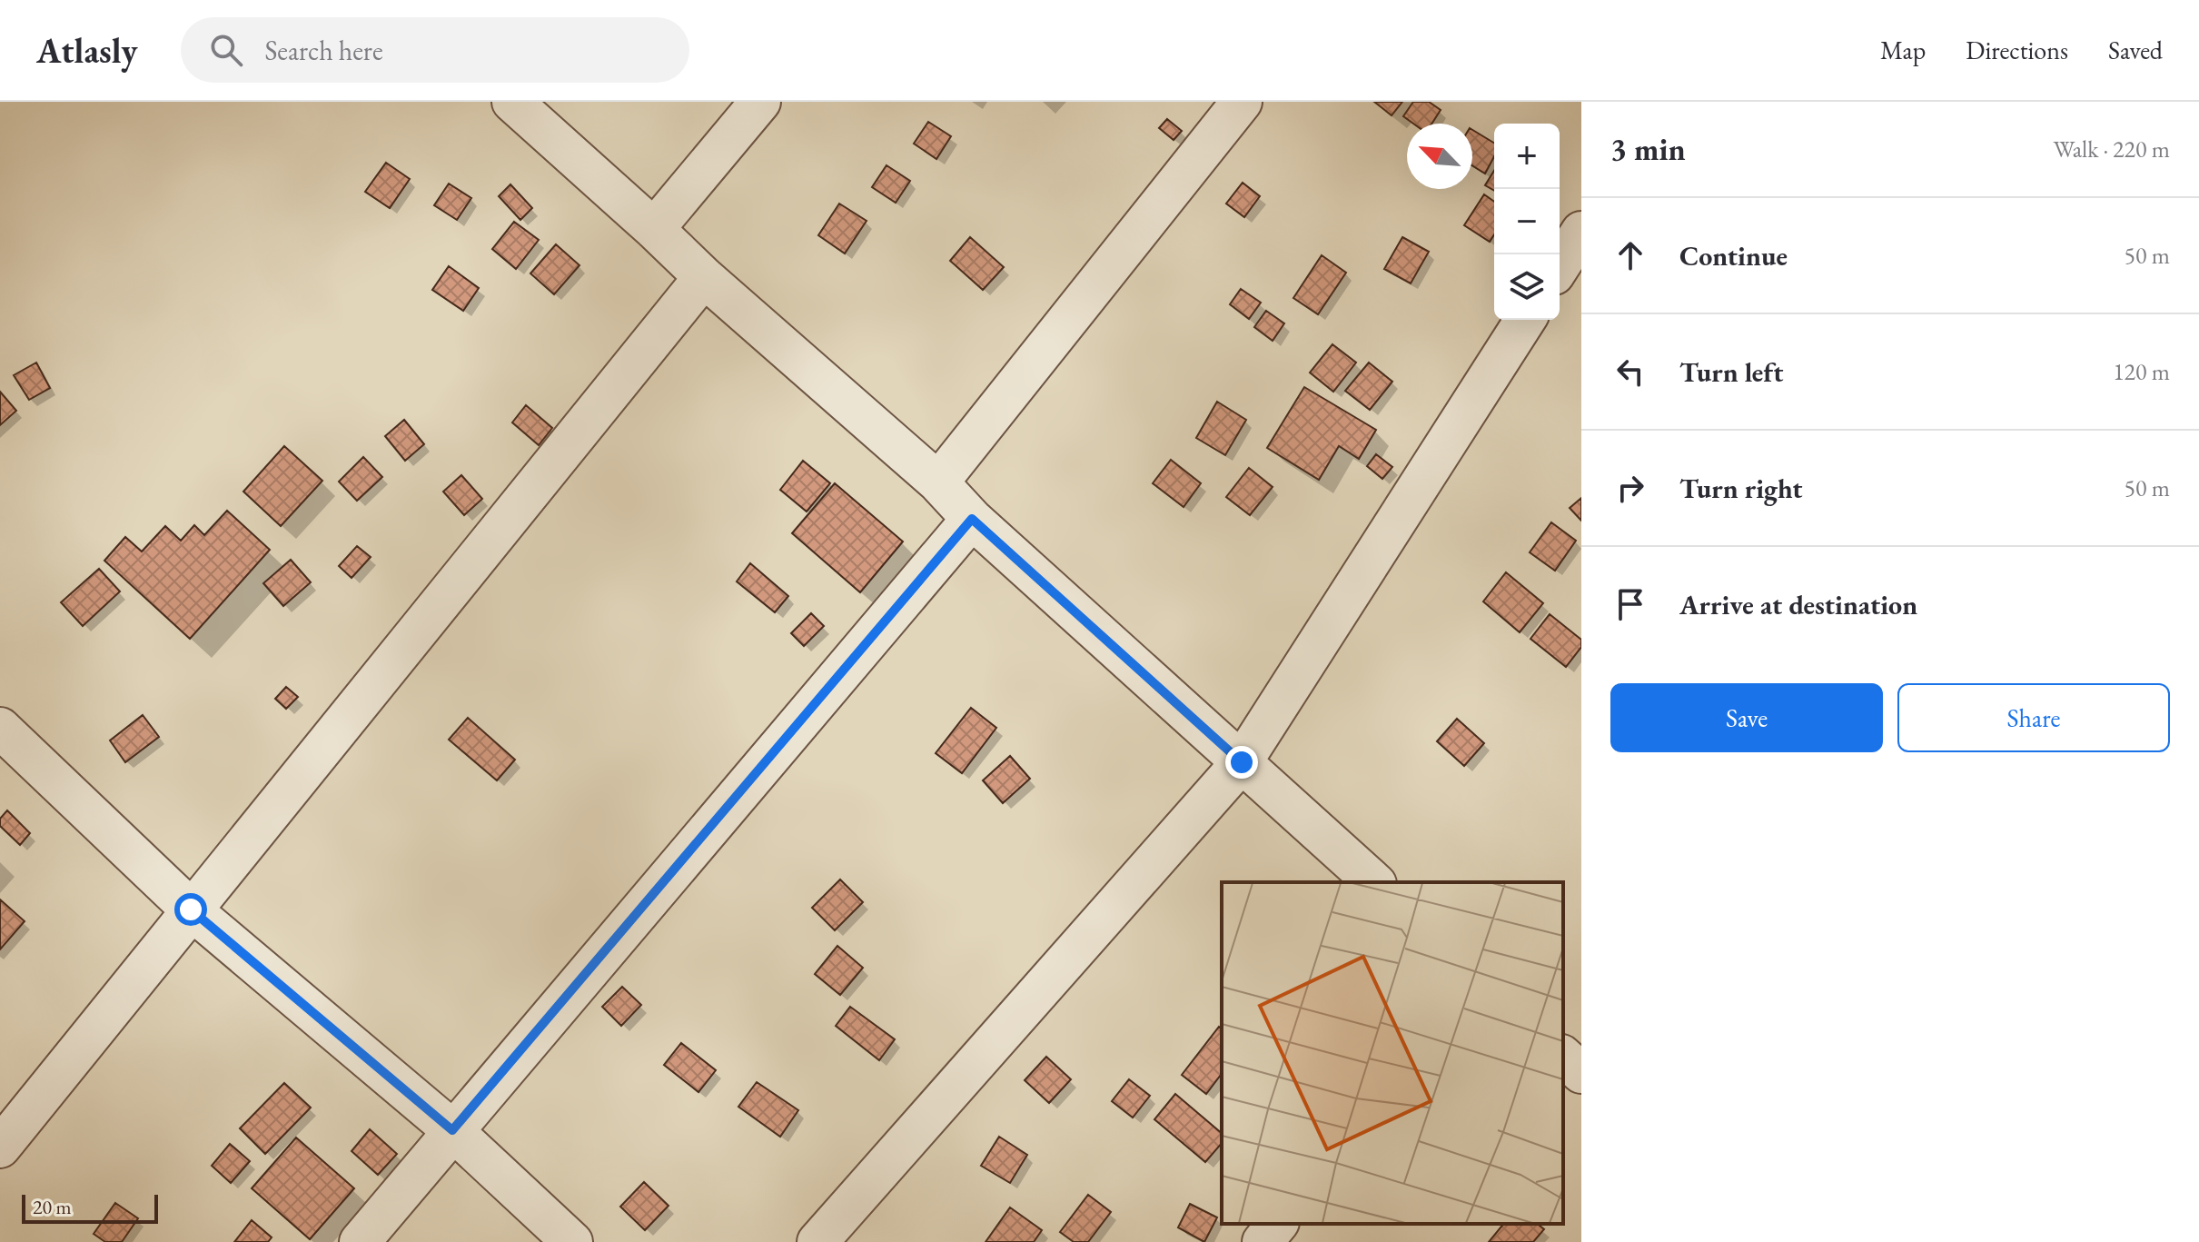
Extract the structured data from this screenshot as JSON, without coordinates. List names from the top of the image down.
{
  "scale_bar": "20 m",
  "north": "top left",
  "page": {
    "header": "Atlasly",
    "search": "Search here",
    "nav": ["Map", "Directions", "Saved"],
    "heading": ["3 min", "Walk · 220 m"],
    "map_buttons": ["+", "−"],
    "list": [
      ["Continue", "50 m"],
      ["Turn left", "120 m"],
      ["Turn right", "50 m"],
      "Arrive at destination"
    ],
    "buttons": ["Save", "Share"],
    "scale": "20 m"
  }
}
